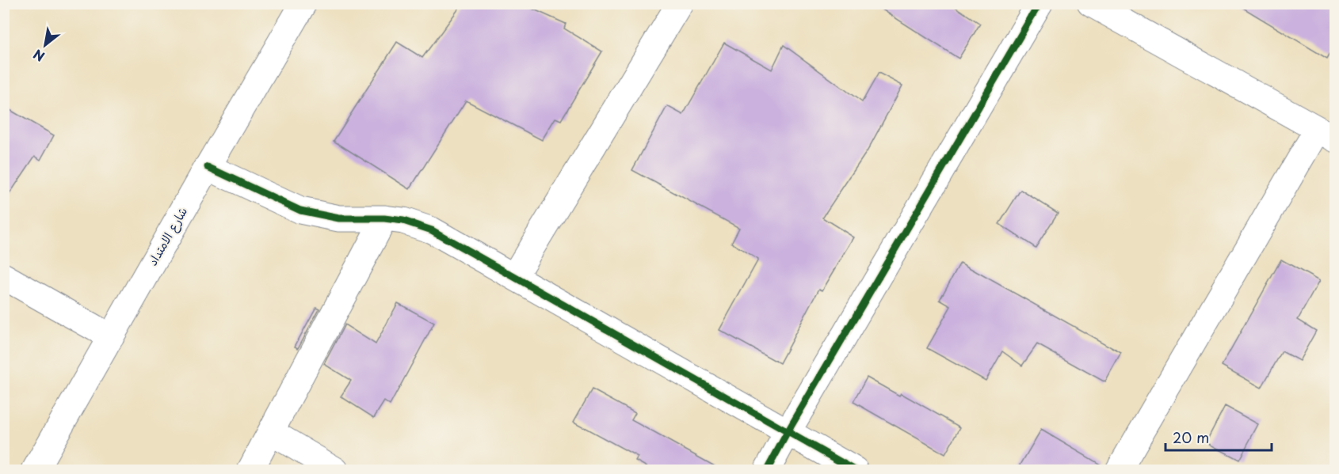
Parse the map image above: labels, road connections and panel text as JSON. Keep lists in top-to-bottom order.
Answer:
{
  "streets": {
    "street": ["شارع الامتداد"]
  },
  "scale_bar": "20 m",
  "north": "bottom left"
}
